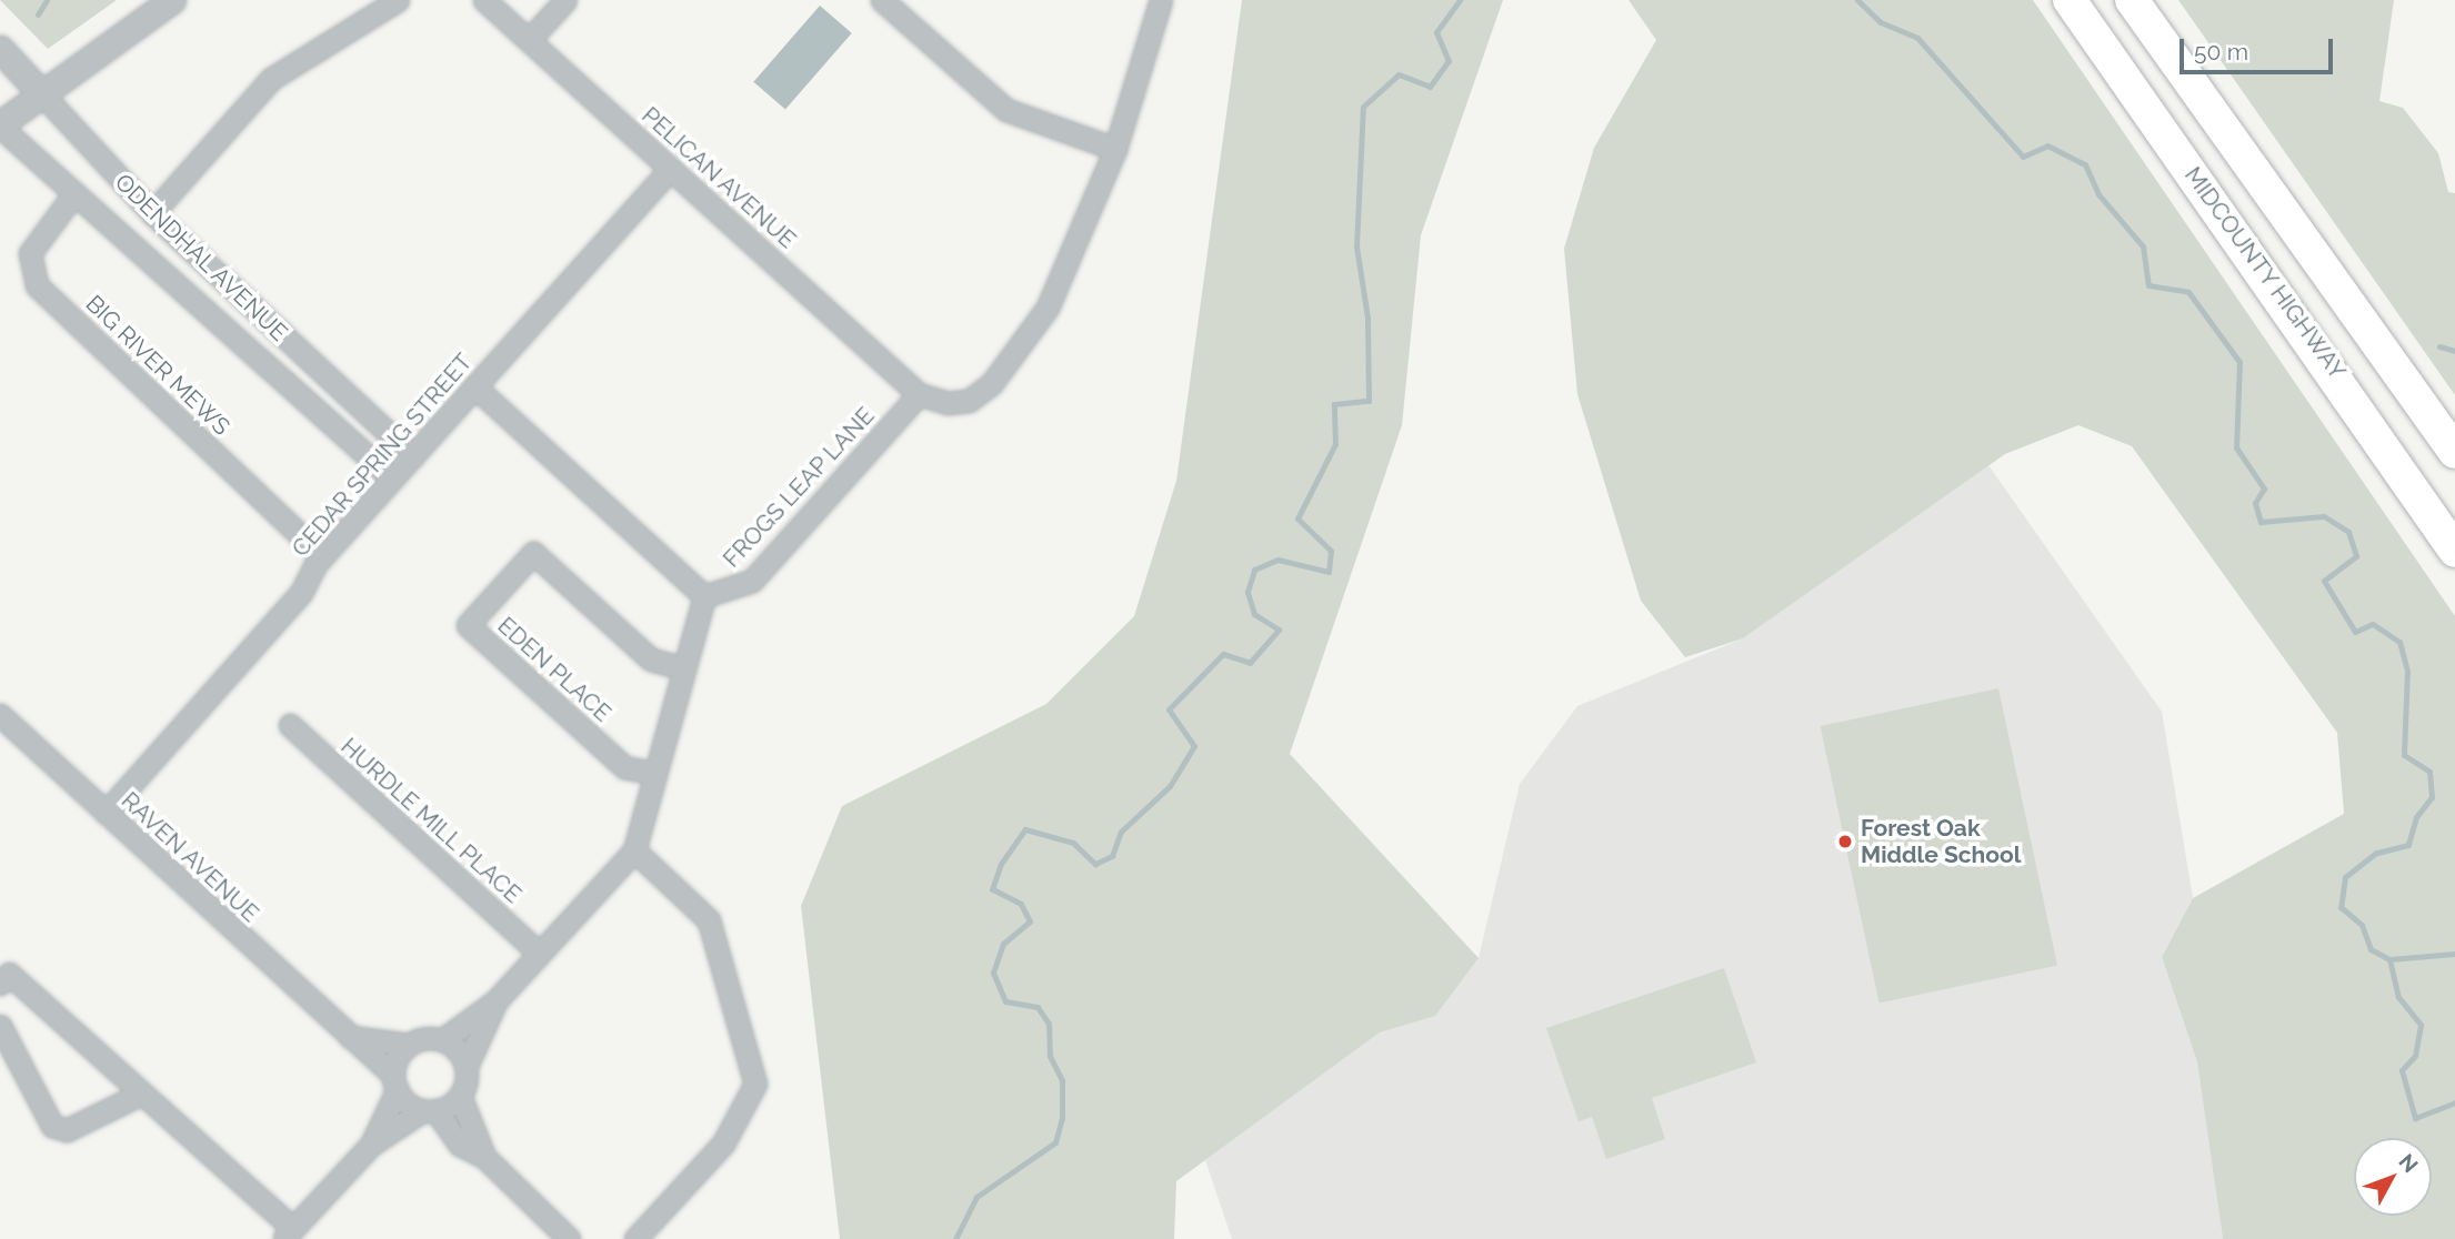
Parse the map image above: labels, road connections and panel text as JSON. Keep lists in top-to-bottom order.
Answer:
{
  "streets": {
    "main road": ["MIDCOUNTY HIGHWAY"],
    "street": [
      "PELICAN AVENUE",
      "ODENDHAL AVENUE",
      "BIG RIVER MEWS",
      "CEDAR SPRING STREET",
      "FROGS LEAP LANE",
      "EDEN PLACE",
      "HURDLE MILL PLACE",
      "RAVEN AVENUE"
    ]
  },
  "crossings": [
    ["PELICAN AVENUE", "CEDAR SPRING STREET"],
    ["PELICAN AVENUE", "FROGS LEAP LANE"],
    ["ODENDHAL AVENUE", "BIG RIVER MEWS"],
    ["ODENDHAL AVENUE", "CEDAR SPRING STREET"],
    ["BIG RIVER MEWS", "CEDAR SPRING STREET"],
    ["CEDAR SPRING STREET", "RAVEN AVENUE"]
  ],
  "places": ["Forest Oak Middle School"],
  "scale_bar": "50 m",
  "north": "top right"
}
